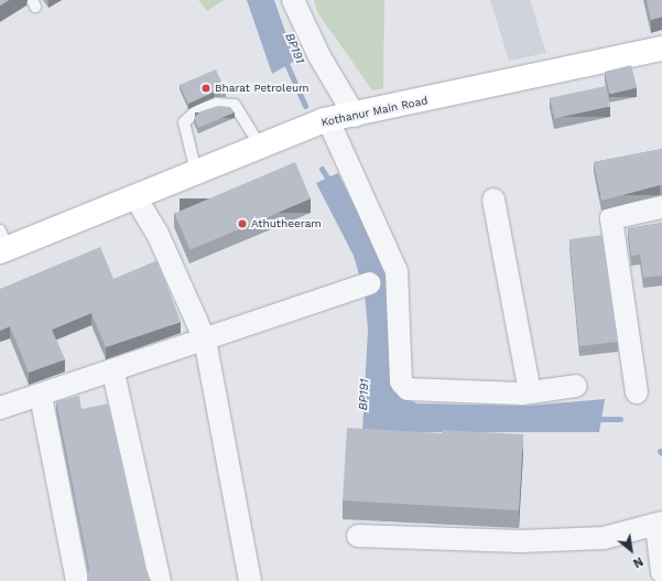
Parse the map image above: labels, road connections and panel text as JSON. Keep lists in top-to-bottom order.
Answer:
{
  "streets": {
    "main road": ["Kothanur Main Road"]
  },
  "water": ["BP191"],
  "places": ["Bharat Petroleum", "Athutheeram"],
  "north": "bottom right"
}
